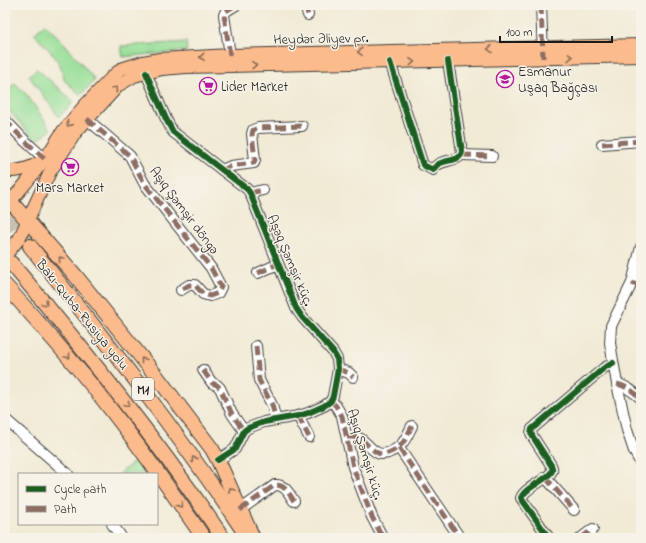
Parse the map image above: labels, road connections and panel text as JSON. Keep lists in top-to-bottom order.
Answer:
{
  "streets": {
    "highway": ["Bakı-Quba-Rusiya yolu", "M1"],
    "main road": ["Heydər Əliyev pr."],
    "street": ["Aşıq Şəmşir döngə", "Aşəq Şəmşir küç.", "Aşıq Şəmşir küç."]
  },
  "crossings": [
    ["Heydər Əliyev pr.", "Aşıq Şəmşir döngə"],
    ["Heydər Əliyev pr.", "Aşəq Şəmşir küç."],
    ["Heydər Əliyev pr.", "Bakı-Quba-Rusiya yolu"],
    ["Aşəq Şəmşir küç.", "Aşıq Şəmşir küç."]
  ],
  "places": {
    "school or university": ["Esmanur Uşaq Bağçası"],
    "supermarket": ["Lider Market", "Mars Market"]
  },
  "legend": ["Cycle path", "Path"],
  "scale_bar": "100 m"
}
